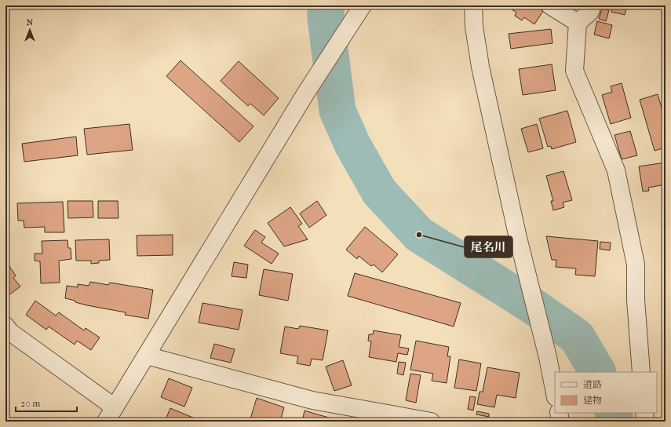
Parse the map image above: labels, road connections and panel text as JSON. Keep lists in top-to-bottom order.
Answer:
{
  "places": ["尾名川"],
  "legend": ["道路", "建物"],
  "scale_bar": "20 m",
  "north": "top"
}
